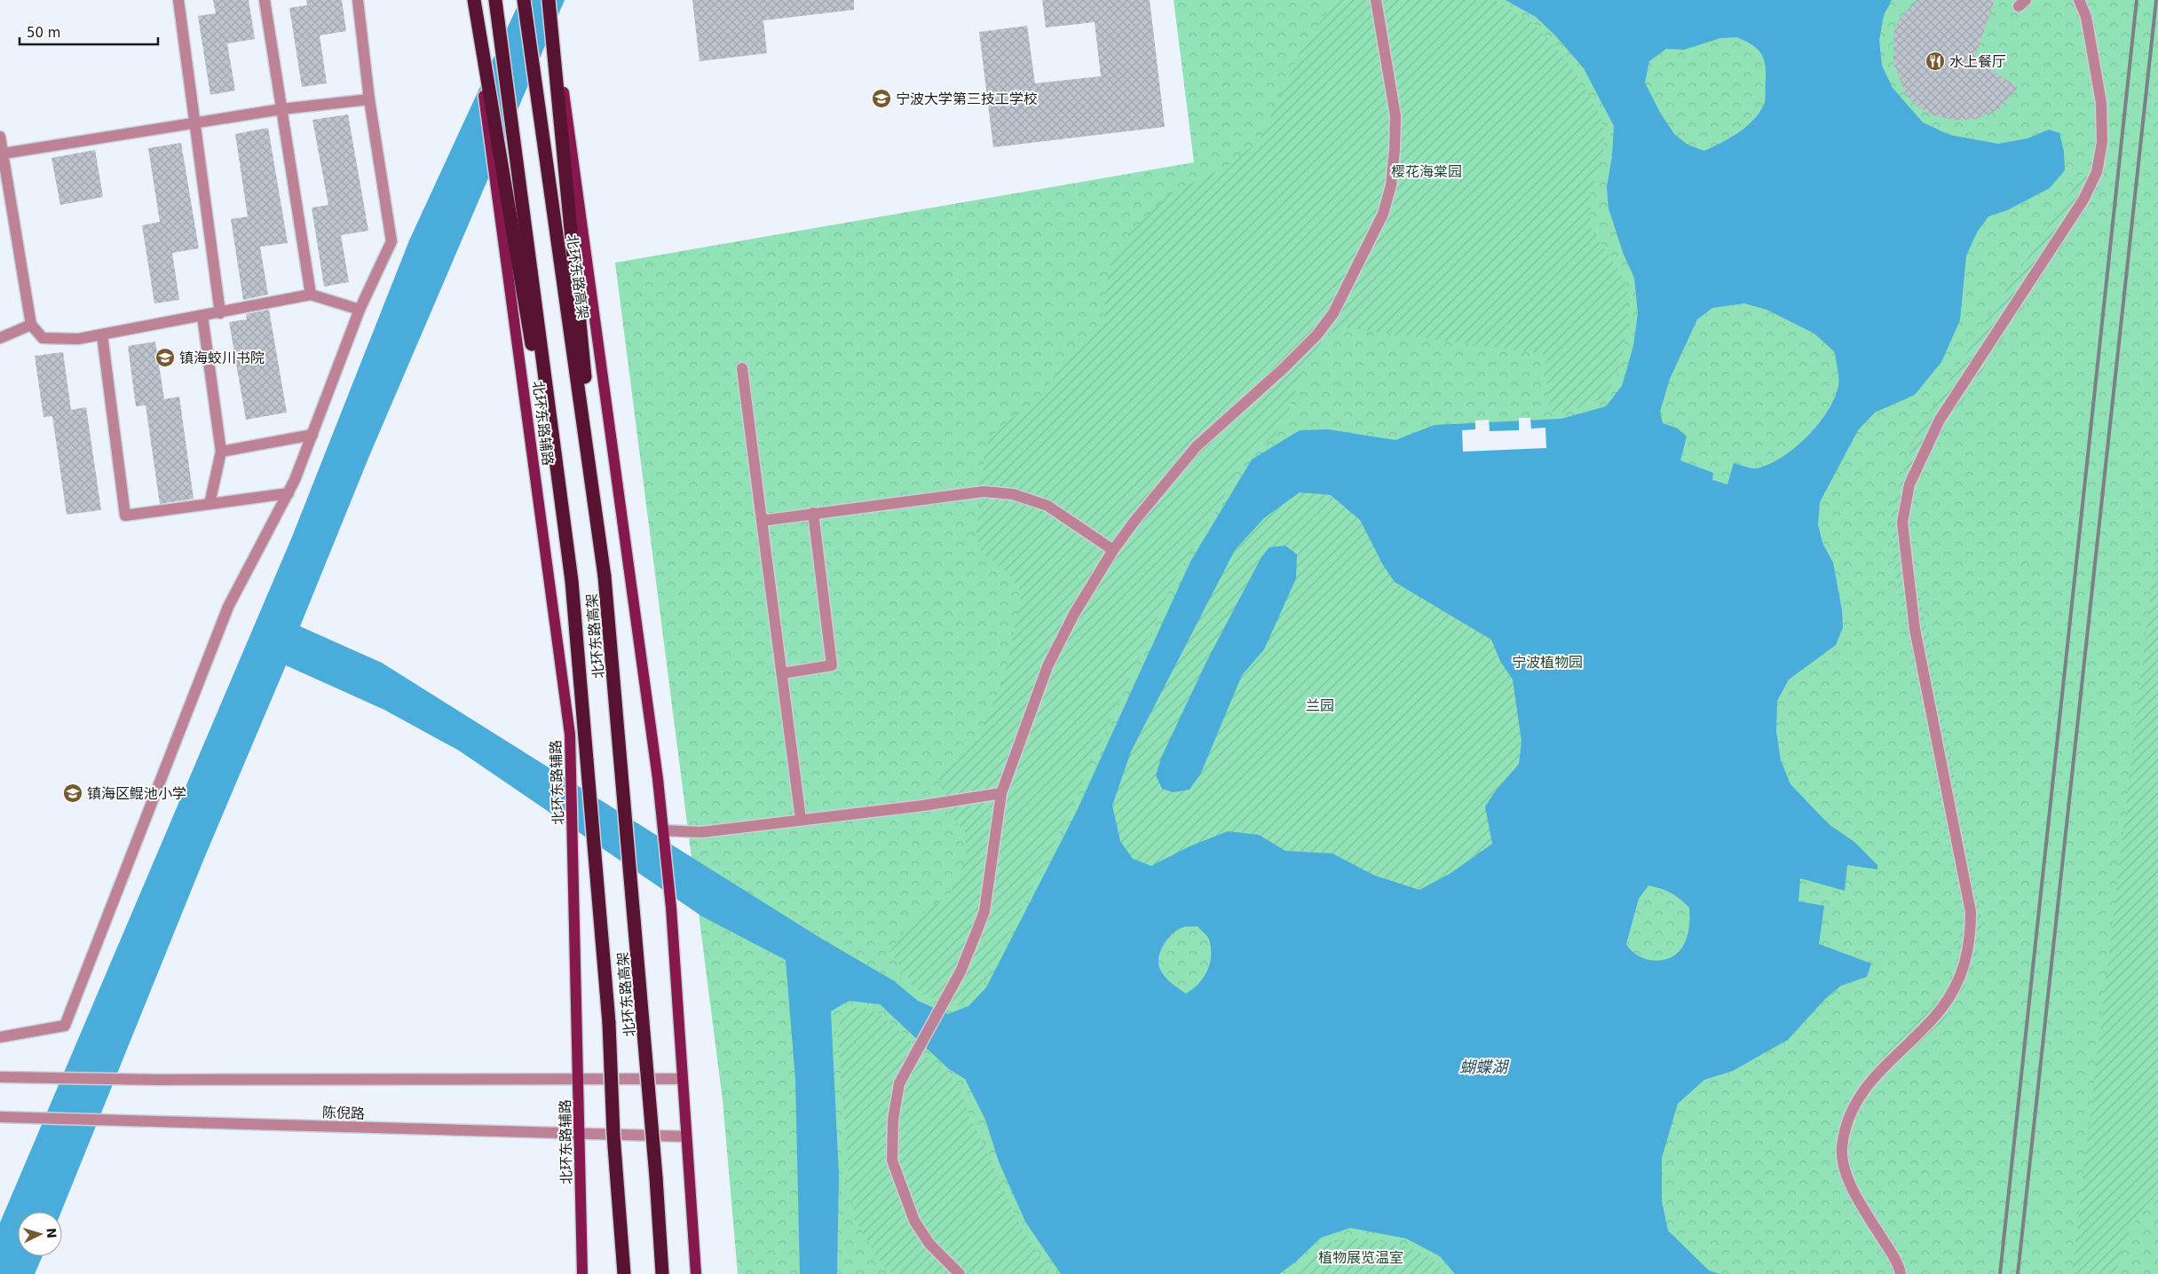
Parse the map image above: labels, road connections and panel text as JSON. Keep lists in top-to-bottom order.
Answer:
{
  "streets": {
    "highway": ["北环东路高架"],
    "main road": ["北环东路辅路"],
    "street": ["陈倪路"]
  },
  "crossings": [
    ["北环东路辅路", "陈倪路"]
  ],
  "water": ["蝴蝶湖"],
  "parks": [
    "樱花海棠园",
    "宁波植物园",
    "兰园",
    "植物展览温室"
  ],
  "places": {
    "restaurant": ["水上餐厅"],
    "school or university": ["宁波大学第三技工学校", "镇海蛟川书院", "镇海区鲲池小学"]
  },
  "scale_bar": "50 m",
  "north": "right"
}
